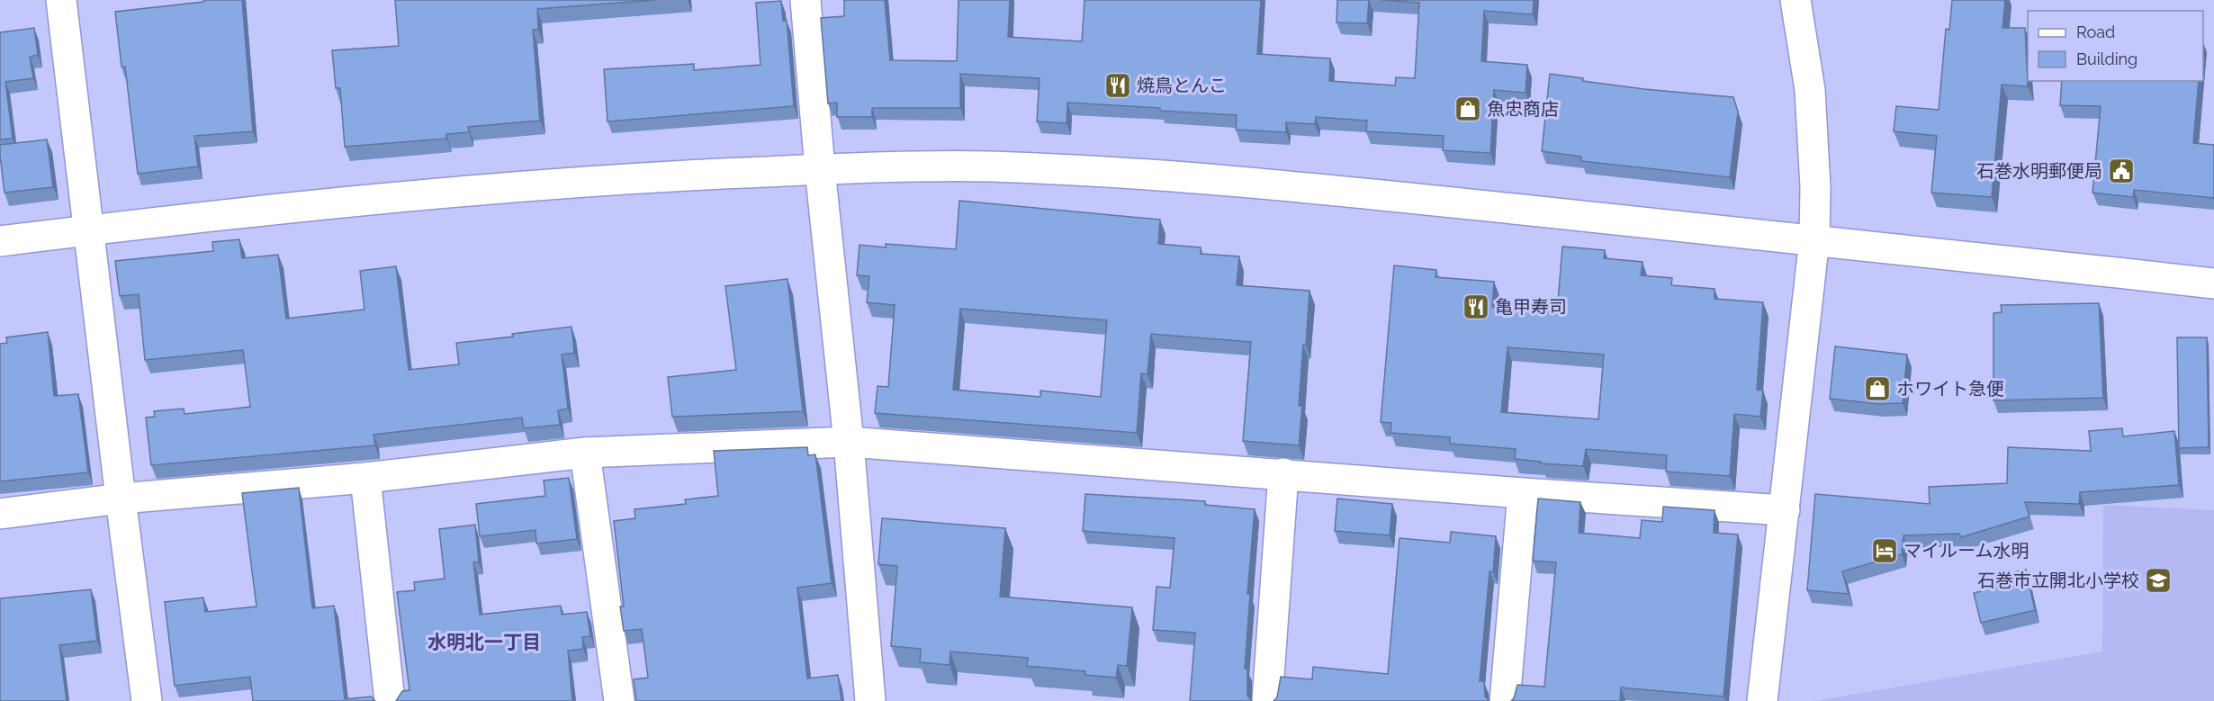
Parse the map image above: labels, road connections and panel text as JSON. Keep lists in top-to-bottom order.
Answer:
{
  "districts": ["水明北一丁目"],
  "places": {
    "restaurant": ["焼鳥とんこ", "亀甲寿司"],
    "shop": ["魚忠商店", "ホワイト急便"],
    "public building": ["石巻水明郵便局"],
    "hotel": ["マイルーム水明"],
    "school or university": ["石巻市立開北小学校"]
  },
  "legend": ["Road", "Building"]
}
